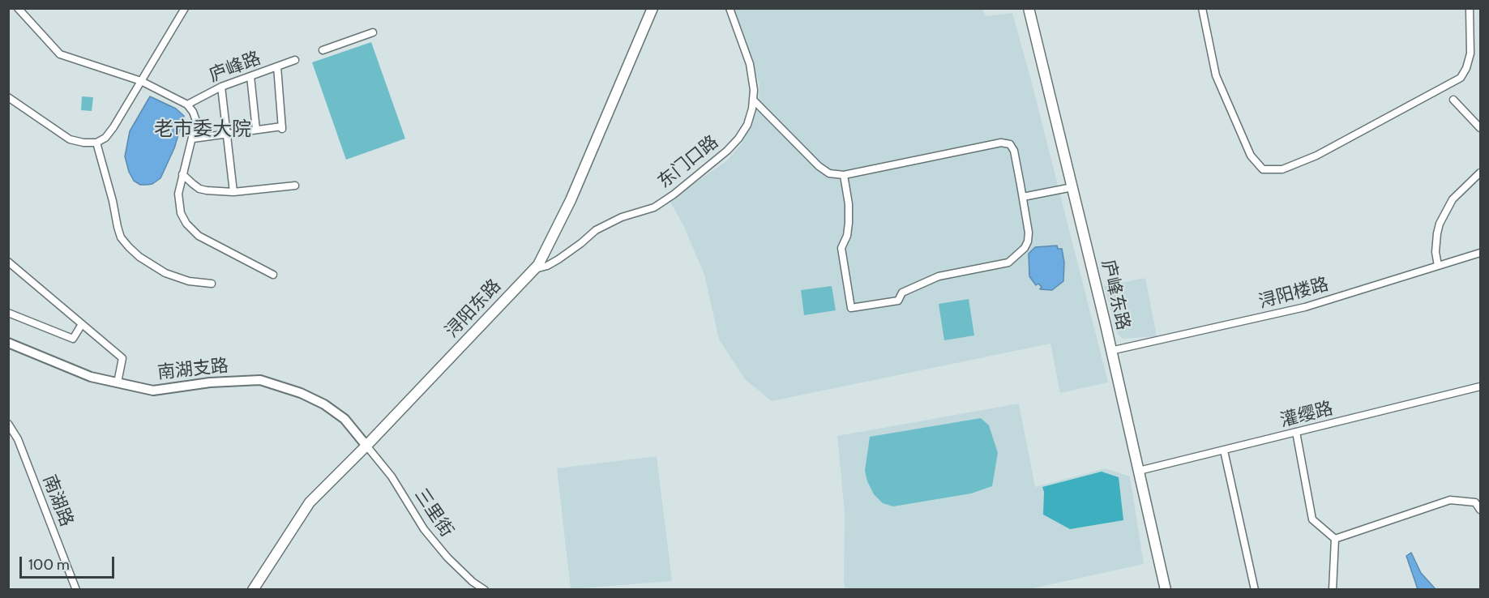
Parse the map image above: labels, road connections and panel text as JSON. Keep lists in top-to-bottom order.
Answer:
{
  "streets": {
    "main road": ["庐峰东路", "浔阳东路"],
    "street": [
      "庐峰路",
      "东门口路",
      "浔阳楼路",
      "南湖支路",
      "灌缨路",
      "南湖路",
      "三里街"
    ]
  },
  "crossings": [
    ["东门口路", "浔阳东路"],
    ["浔阳楼路", "庐峰东路"],
    ["庐峰东路", "灌缨路"],
    ["浔阳东路", "南湖支路"],
    ["浔阳东路", "三里街"],
    ["南湖支路", "三里街"]
  ],
  "districts": ["老市委大院"],
  "scale_bar": "100 m"
}
